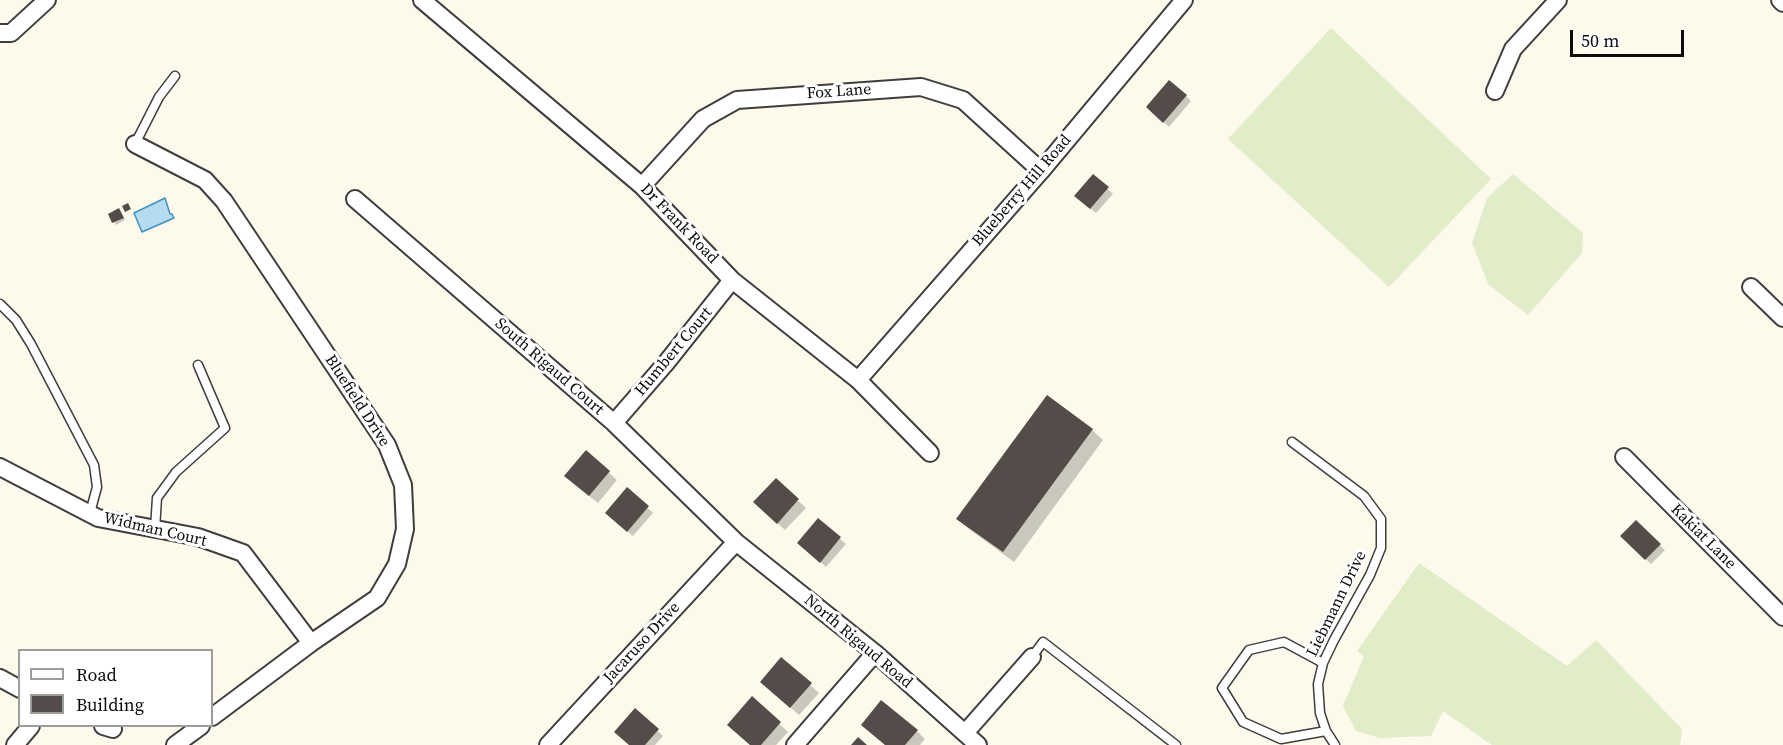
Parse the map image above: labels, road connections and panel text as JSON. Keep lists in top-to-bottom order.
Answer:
{
  "streets": {
    "street": [
      "Fox Lane",
      "Blueberry Hill Road",
      "Dr Frank Road",
      "Humbert Court",
      "South Rigaud Court",
      "Bluefield Drive",
      "Widman Court",
      "Kakiat Lane",
      "North Rigaud Road",
      "Jacaruso Drive"
    ],
    "lane": ["Liebmann Drive"]
  },
  "crossings": [
    ["Fox Lane", "Blueberry Hill Road"],
    ["Fox Lane", "Dr Frank Road"],
    ["Blueberry Hill Road", "Dr Frank Road"],
    ["Dr Frank Road", "Humbert Court"],
    ["Humbert Court", "South Rigaud Court"],
    ["South Rigaud Court", "North Rigaud Road"],
    ["South Rigaud Court", "Jacaruso Drive"],
    ["Bluefield Drive", "Widman Court"],
    ["North Rigaud Road", "Jacaruso Drive"]
  ],
  "legend": ["Road", "Building"],
  "scale_bar": "50 m"
}
